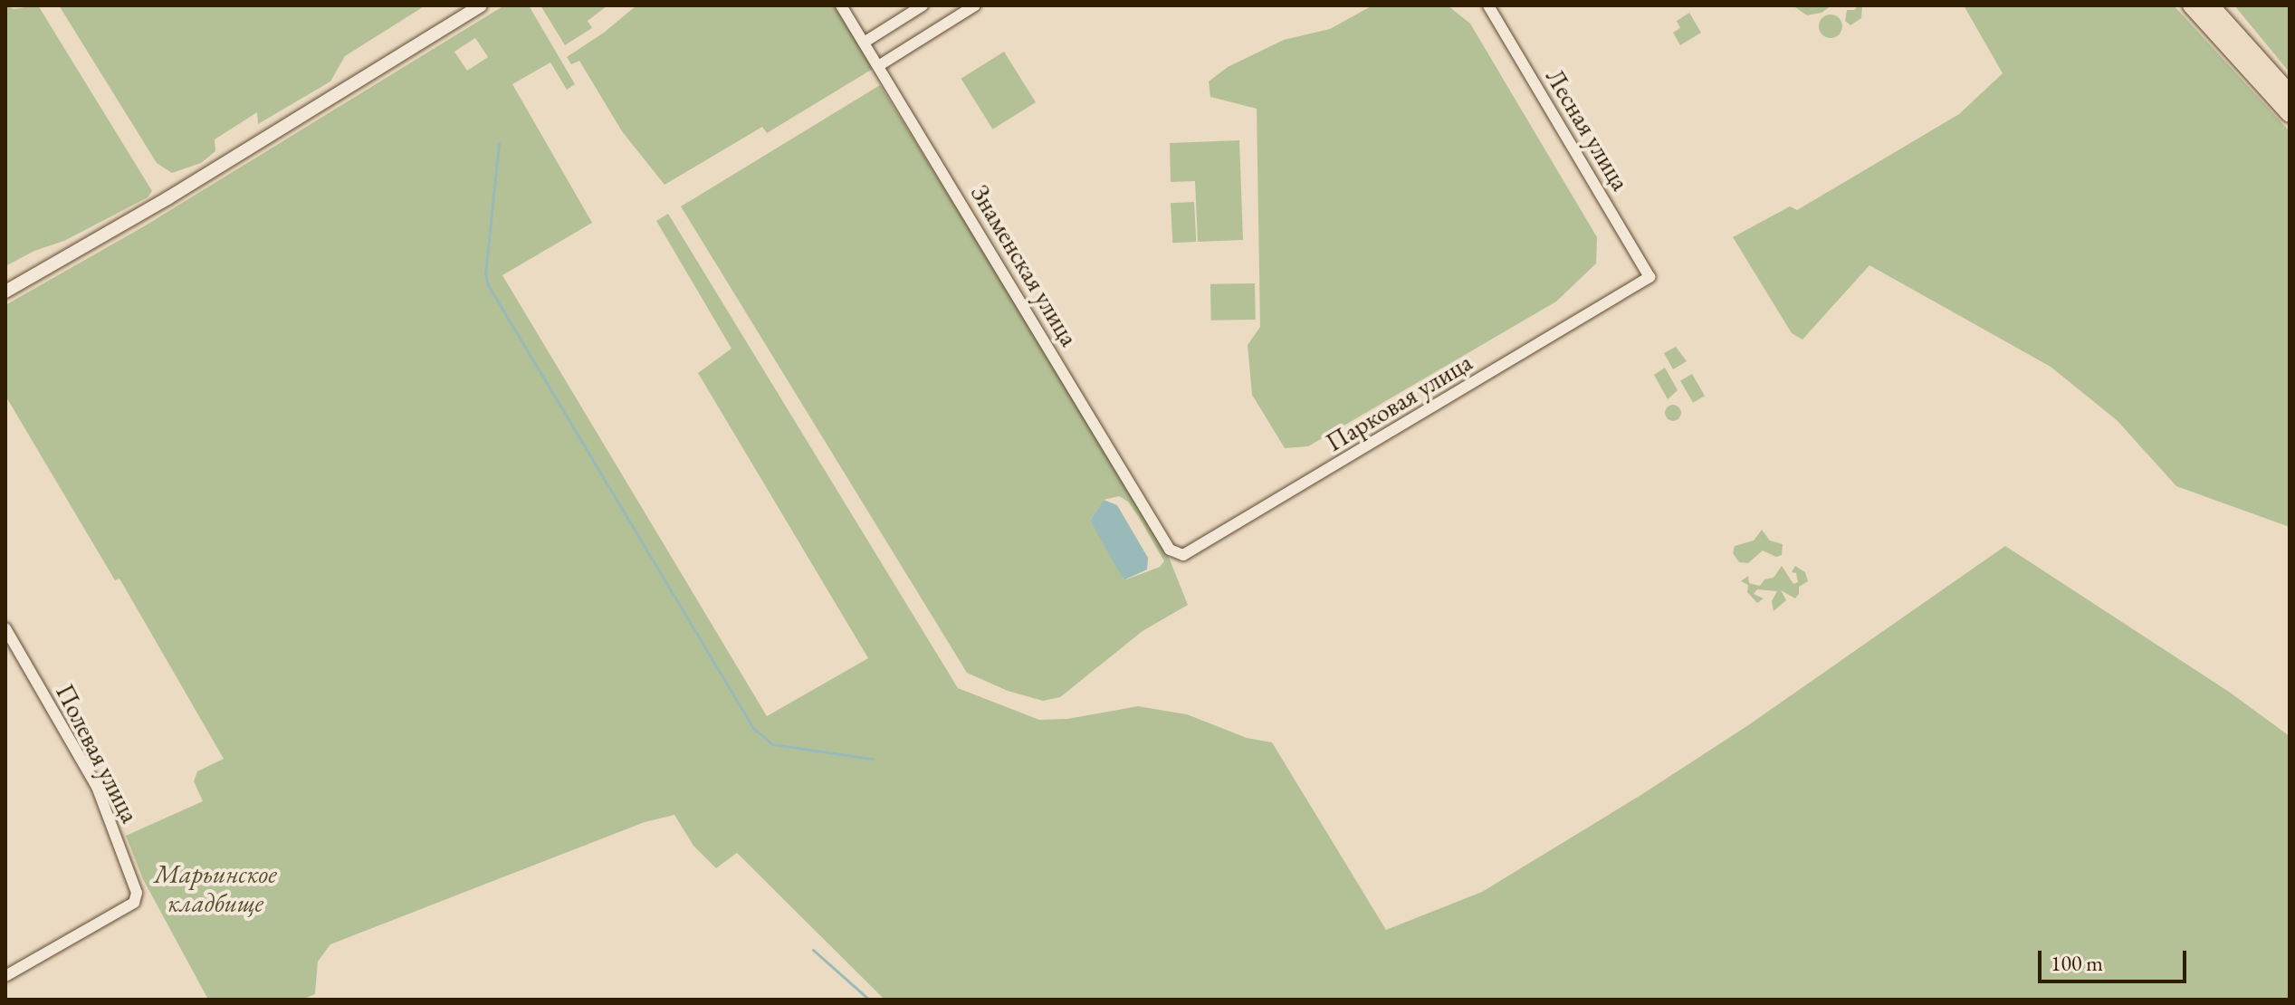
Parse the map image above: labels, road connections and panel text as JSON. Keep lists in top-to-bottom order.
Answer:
{
  "streets": {
    "street": [
      "Лесная улица",
      "Знаменская улица",
      "Парковая улица",
      "Полевая улица"
    ]
  },
  "crossings": [
    ["Лесная улица", "Парковая улица"],
    ["Знаменская улица", "Парковая улица"]
  ],
  "parks": ["Марьинское кладбище"],
  "scale_bar": "100 m"
}
